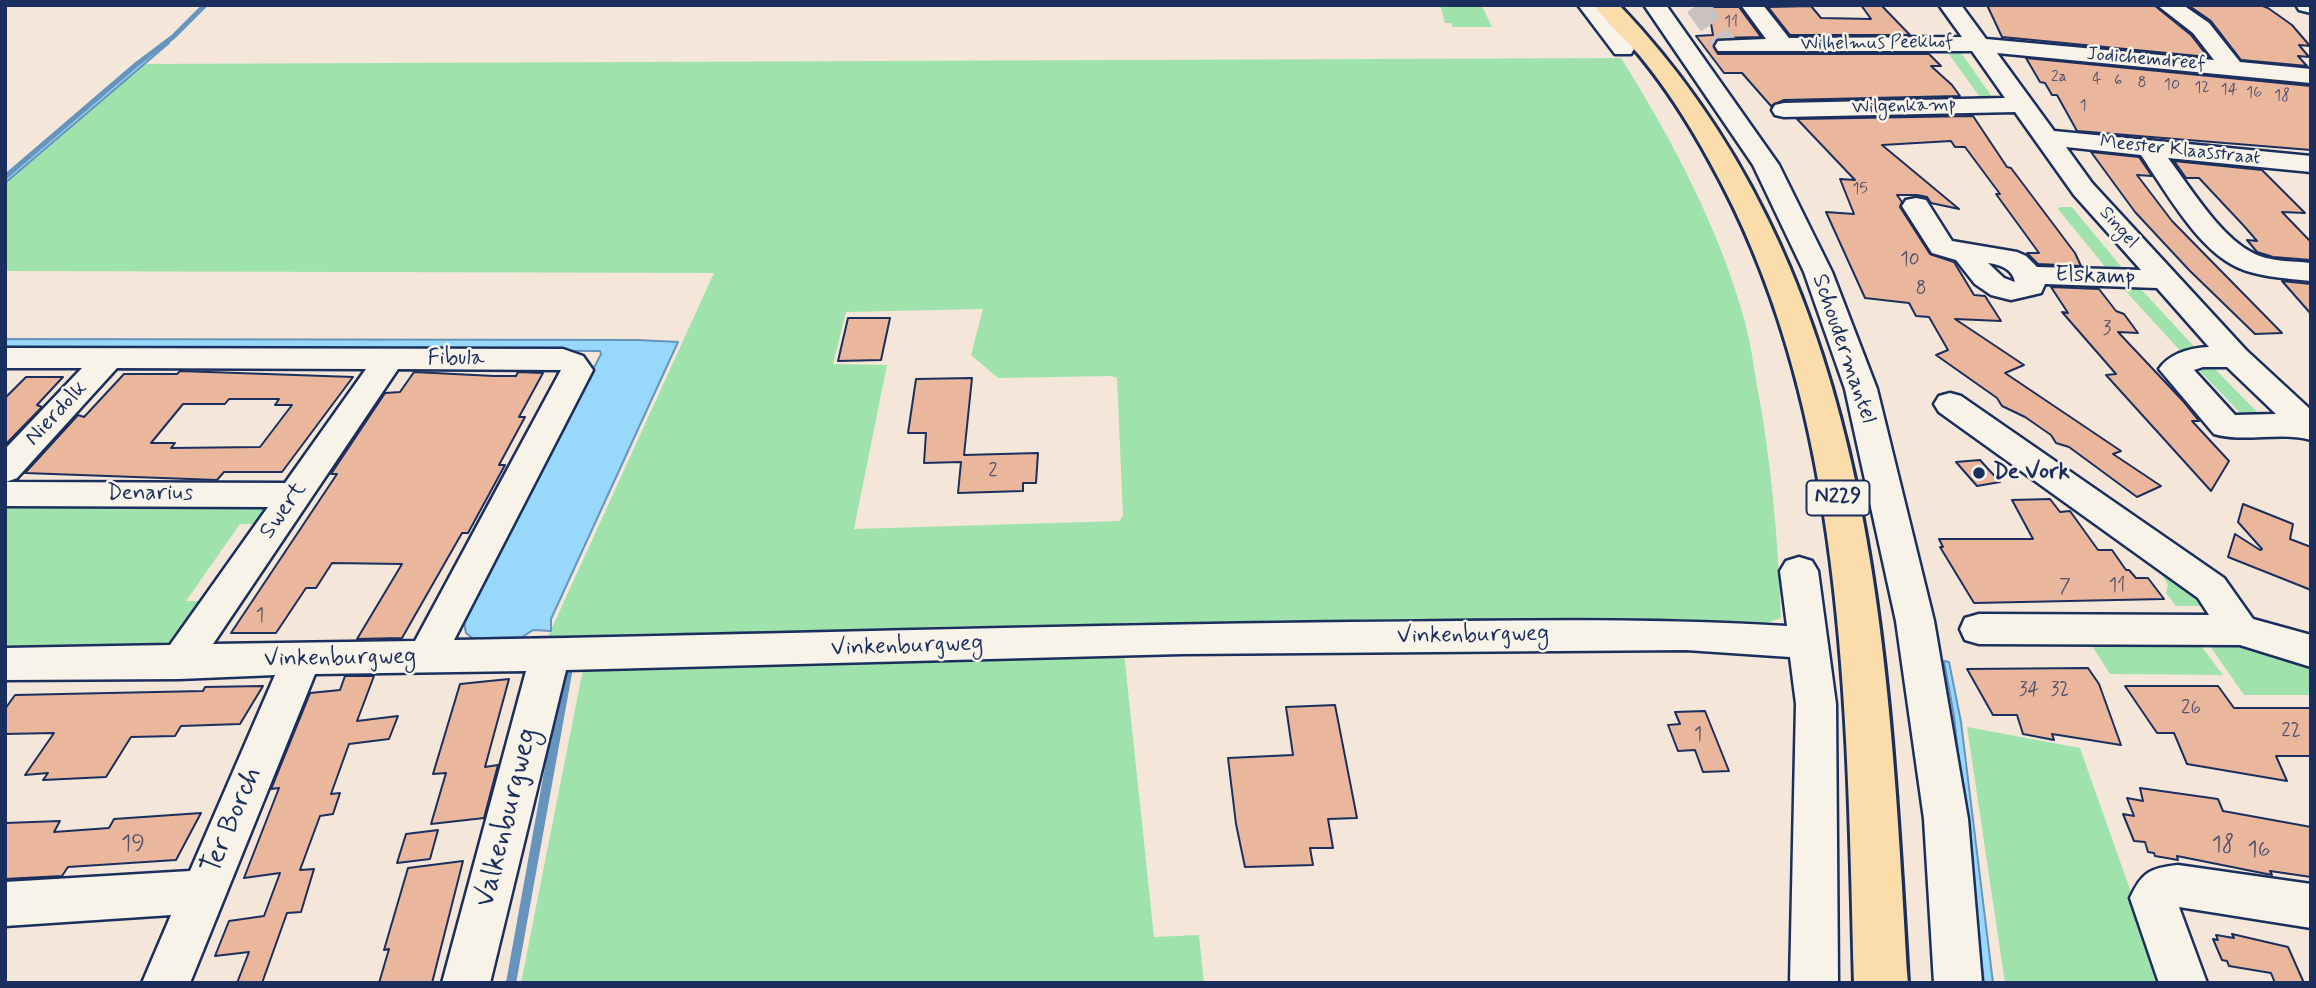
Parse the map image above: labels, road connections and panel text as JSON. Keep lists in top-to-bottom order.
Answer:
{
  "streets": {
    "main road": ["Schoudermantel", "N229"],
    "street": [
      "Wilhelmus Peekhof",
      "Jodichemdreef",
      "Wilgenkamp",
      "Meester Klaasstraat",
      "Singel",
      "Elskamp",
      "Fibula",
      "Nierdolk",
      "Denarius",
      "Swert",
      "Vinkenburgweg",
      "Valkenburgweg",
      "Ter Borch"
    ]
  },
  "crossings": [
    ["Wilhelmus Peekhof", "Jodichemdreef"],
    ["Wilhelmus Peekhof", "Singel"],
    ["Jodichemdreef", "Singel"],
    ["Wilgenkamp", "Singel"],
    ["Meester Klaasstraat", "Singel"],
    ["Singel", "Elskamp"],
    ["Fibula", "Nierdolk"],
    ["Fibula", "Swert"],
    ["Fibula", "Vinkenburgweg"],
    ["Denarius", "Swert"],
    ["Swert", "Vinkenburgweg"],
    ["Vinkenburgweg", "Valkenburgweg"],
    ["Vinkenburgweg", "Ter Borch"]
  ],
  "places": ["De Vork"],
  "house_numbers": [
    "11",
    "2a",
    "4",
    "6",
    "8",
    "10",
    "12",
    "14",
    "16",
    "18",
    "1",
    "15",
    "10",
    "8",
    "3",
    "2",
    "11",
    "7",
    "1",
    "34",
    "32",
    "26",
    "22",
    "1",
    "19",
    "18",
    "16"
  ]
}
